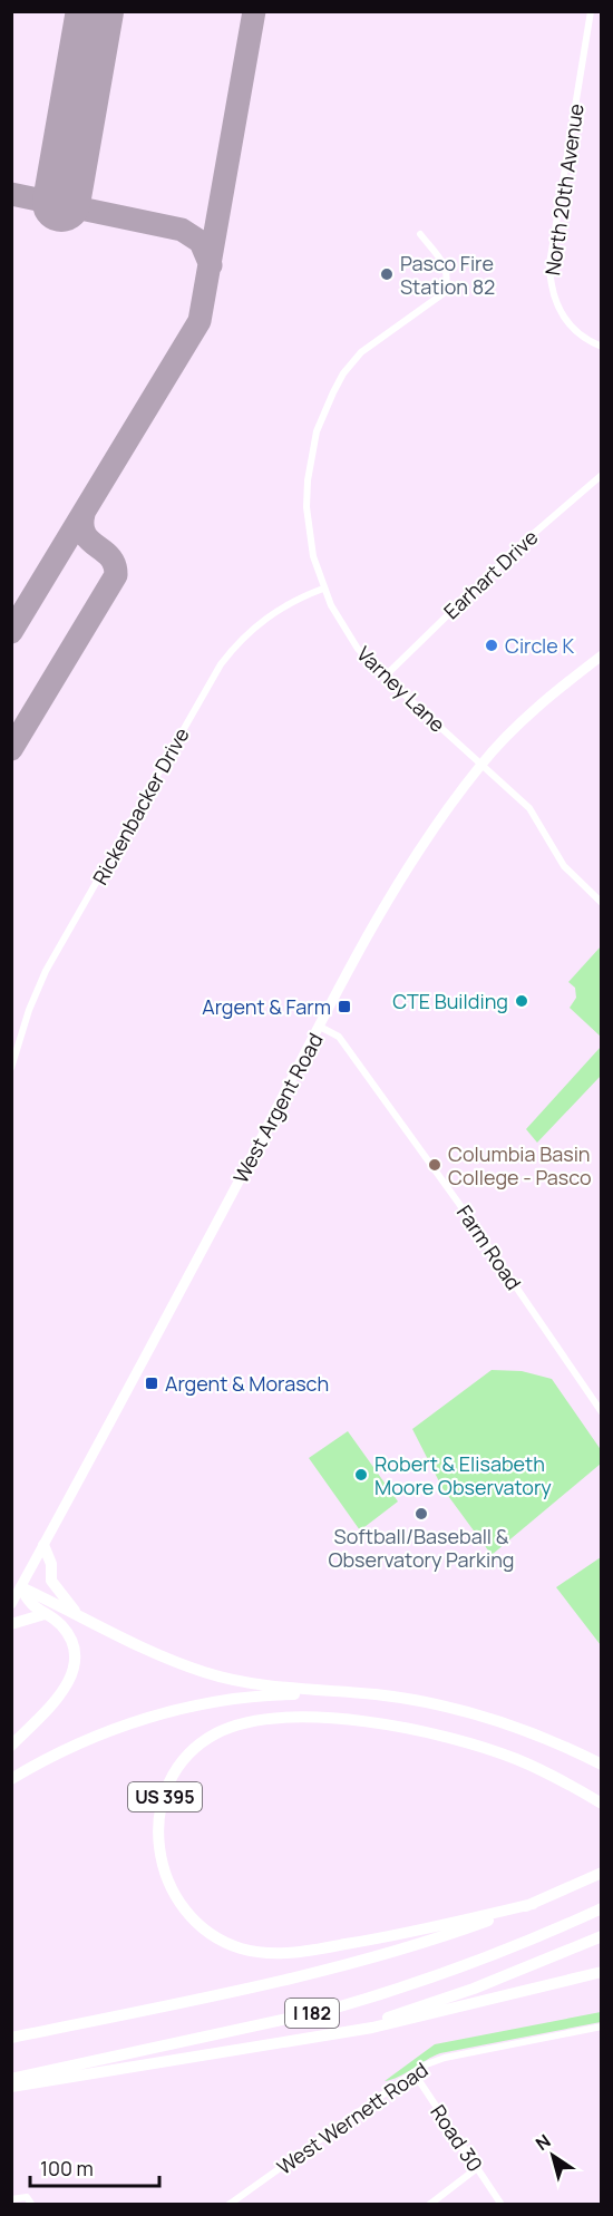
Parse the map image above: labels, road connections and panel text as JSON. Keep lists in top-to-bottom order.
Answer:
{
  "streets": {
    "highway": ["US 395", "I 182"],
    "main road": ["West Argent Road"],
    "street": [
      "North 20th Avenue",
      "Earhart Drive",
      "Varney Lane",
      "Rickenbacker Drive",
      "Farm Road",
      "West Wernett Road",
      "Road 30"
    ]
  },
  "crossings": [
    ["Earhart Drive", "Varney Lane"],
    ["Varney Lane", "Rickenbacker Drive"],
    ["Varney Lane", "West Argent Road"],
    ["West Argent Road", "Farm Road"],
    ["US 395", "I 182"],
    ["West Wernett Road", "Road 30"]
  ],
  "places": {
    "other": [
      "Pasco Fire Station 82",
      "Circle K",
      "CTE Building",
      "Columbia Basin College - Pasco",
      "Robert & Elisabeth Moore Observatory",
      "Softball/Baseball & Observatory Parking"
    ],
    "transit": ["Argent & Farm", "Argent & Morasch"]
  },
  "scale_bar": "100 m",
  "north": "top left"
}
